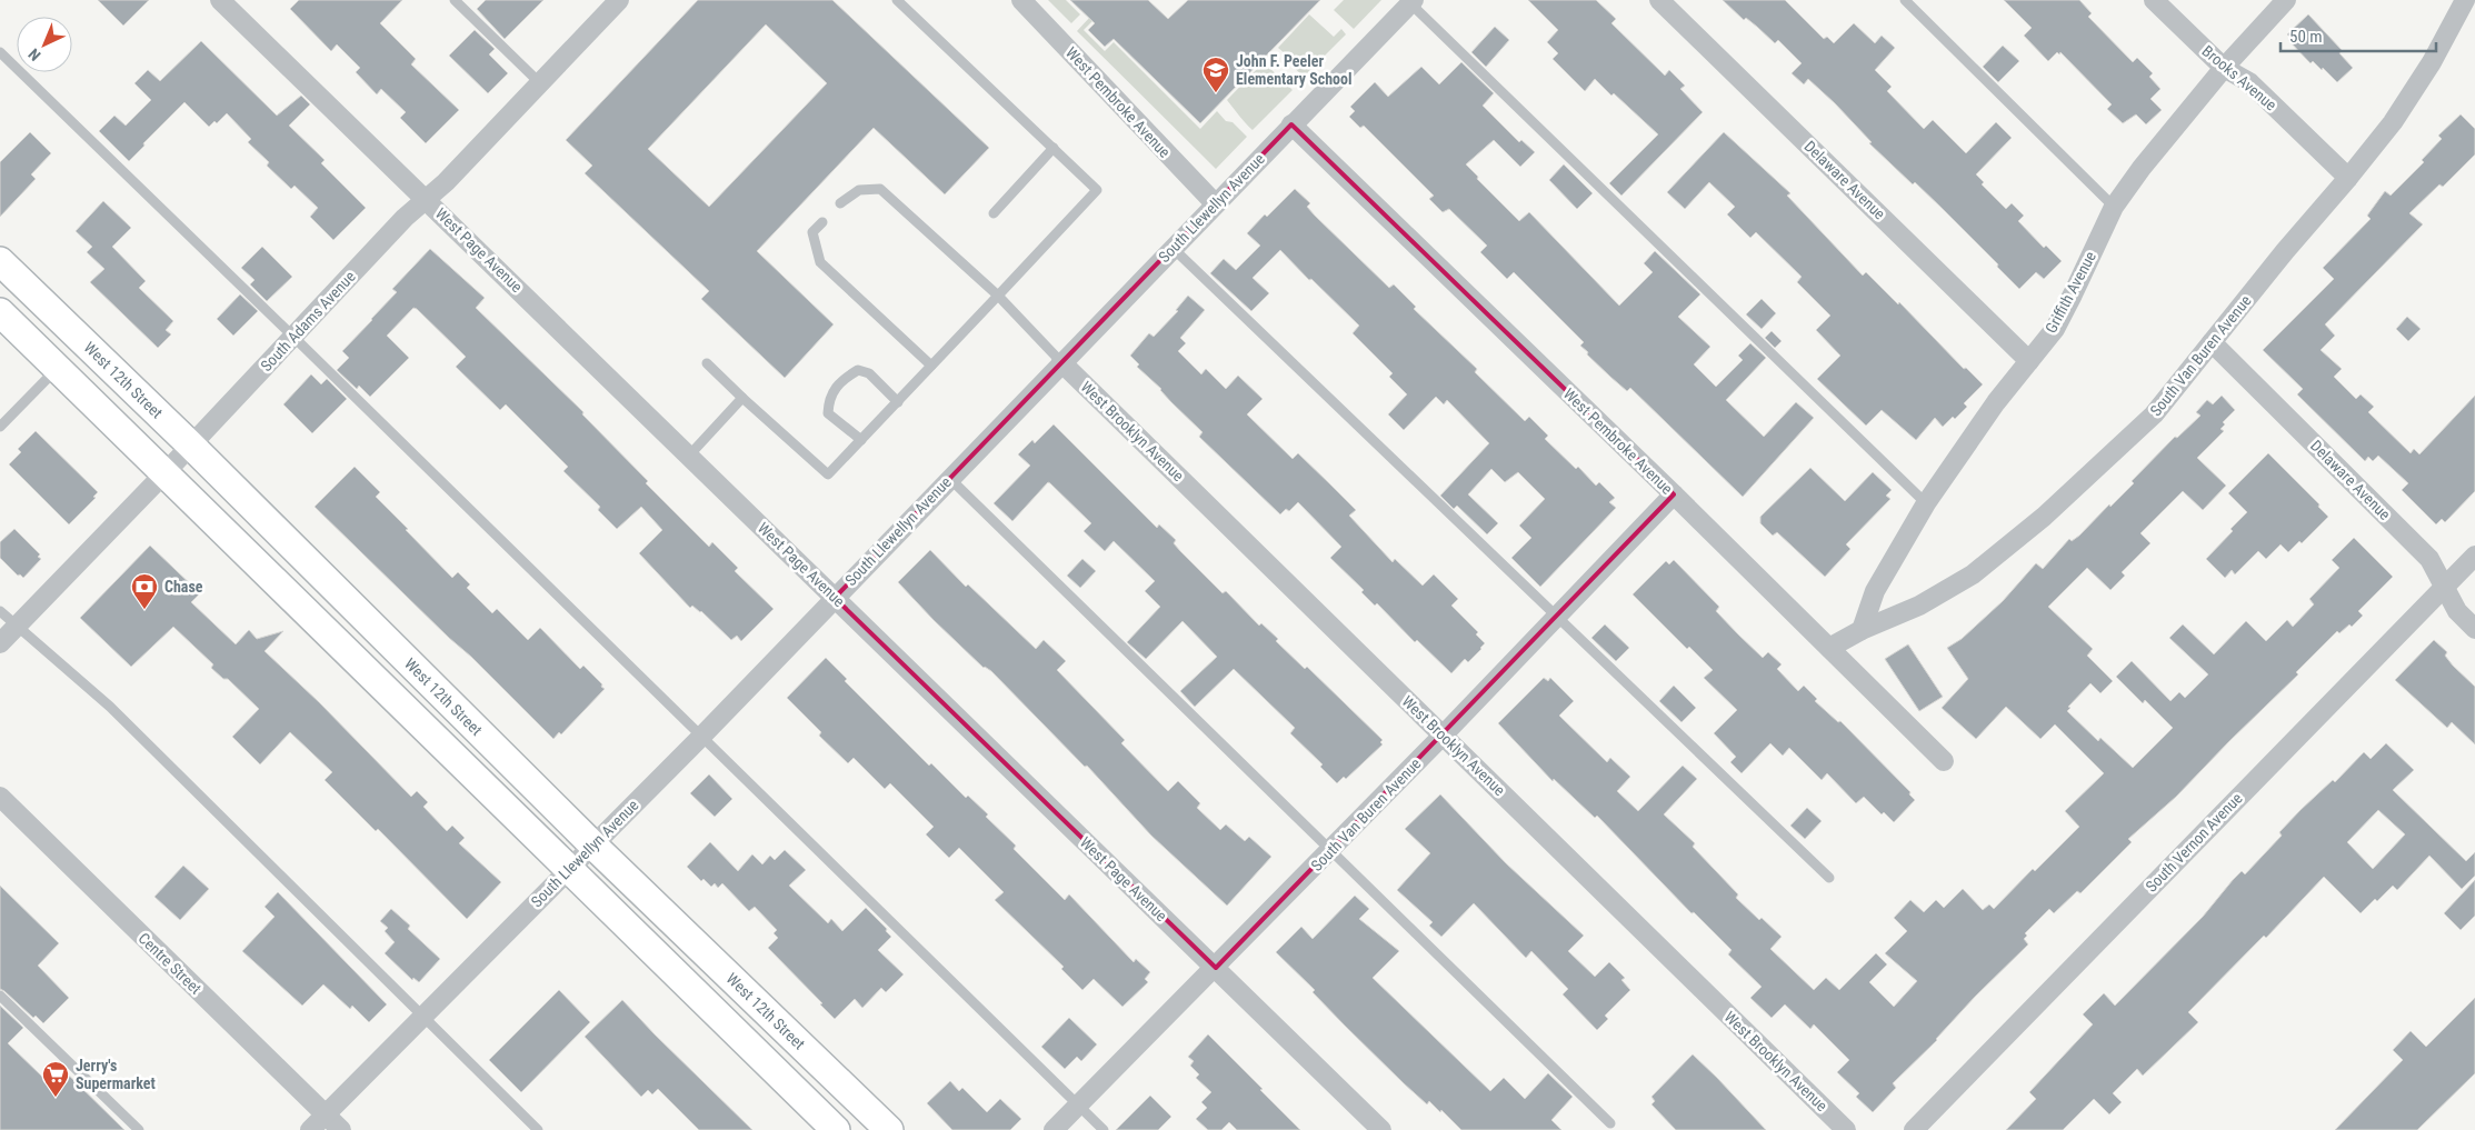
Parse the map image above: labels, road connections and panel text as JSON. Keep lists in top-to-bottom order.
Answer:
{
  "streets": {
    "main road": ["West 12th Street"],
    "street": [
      "Brooks Avenue",
      "West Pembroke Avenue",
      "Delaware Avenue",
      "South Llewellyn Avenue",
      "West Page Avenue",
      "Griffith Avenue",
      "South Adams Avenue",
      "South Van Buren Avenue",
      "West Brooklyn Avenue",
      "South Vernon Avenue",
      "Centre Street"
    ]
  },
  "crossings": [
    ["Brooks Avenue", "Griffith Avenue"],
    ["Brooks Avenue", "South Van Buren Avenue"],
    ["West Pembroke Avenue", "South Llewellyn Avenue"],
    ["West Pembroke Avenue", "South Van Buren Avenue"],
    ["Delaware Avenue", "Griffith Avenue"],
    ["Delaware Avenue", "South Van Buren Avenue"],
    ["Delaware Avenue", "South Vernon Avenue"],
    ["South Llewellyn Avenue", "West Page Avenue"],
    ["South Llewellyn Avenue", "West 12th Street"],
    ["South Llewellyn Avenue", "West Brooklyn Avenue"],
    ["South Llewellyn Avenue", "Centre Street"],
    ["West Page Avenue", "South Adams Avenue"],
    ["West Page Avenue", "South Van Buren Avenue"],
    ["Griffith Avenue", "South Van Buren Avenue"],
    ["South Adams Avenue", "West 12th Street"],
    ["South Van Buren Avenue", "West Brooklyn Avenue"]
  ],
  "places": {
    "school or university": ["John F. Peeler Elementary School"],
    "bank": ["Chase"],
    "supermarket": ["Jerry's Supermarket"]
  },
  "scale_bar": "50 m",
  "north": "bottom left"
}
